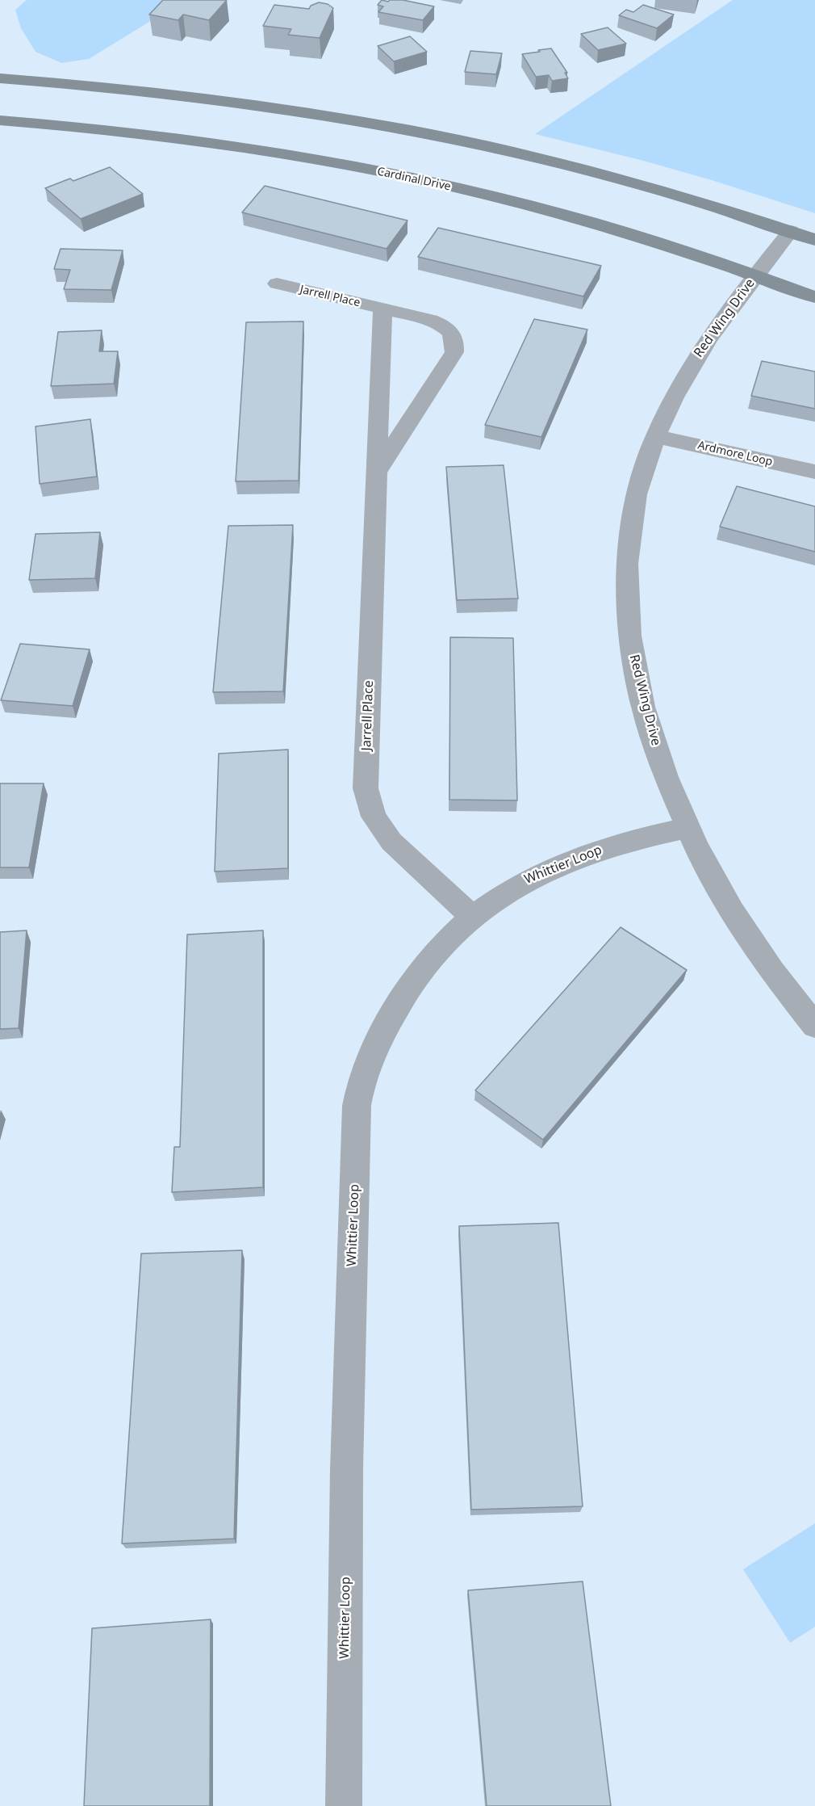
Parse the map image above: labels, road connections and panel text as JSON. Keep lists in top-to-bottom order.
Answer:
{
  "streets": {
    "main road": ["Cardinal Drive"],
    "street": [
      "Jarrell Place",
      "Red Wing Drive",
      "Ardmore Loop",
      "Whittier Loop"
    ]
  },
  "crossings": [
    ["Cardinal Drive", "Red Wing Drive"],
    ["Jarrell Place", "Whittier Loop"],
    ["Red Wing Drive", "Ardmore Loop"],
    ["Red Wing Drive", "Whittier Loop"]
  ]
}
